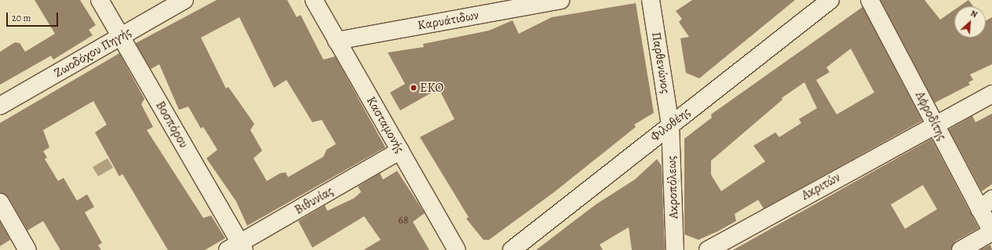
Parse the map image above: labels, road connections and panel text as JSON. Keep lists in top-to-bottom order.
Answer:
{
  "streets": {
    "street": [
      "Καρυάτιδων",
      "Ζωοδόχου Πηγής",
      "Παρθενώνος",
      "Αφροδίτης",
      "Βοσπόρου",
      "Κασταμονής",
      "Φιλοθέης",
      "Ακριτών",
      "Ακροπόλεως",
      "Βιθυνίας"
    ]
  },
  "crossings": [
    ["Καρυάτιδων", "Κασταμονής"],
    ["Ζωοδόχου Πηγής", "Βοσπόρου"],
    ["Παρθενώνος", "Φιλοθέης"],
    ["Παρθενώνος", "Ακροπόλεως"],
    ["Αφροδίτης", "Ακριτών"],
    ["Βοσπόρου", "Βιθυνίας"],
    ["Κασταμονής", "Βιθυνίας"],
    ["Φιλοθέης", "Ακροπόλεως"]
  ],
  "places": ["EKO"],
  "house_numbers": ["68"],
  "scale_bar": "20 m",
  "north": "top right"
}
